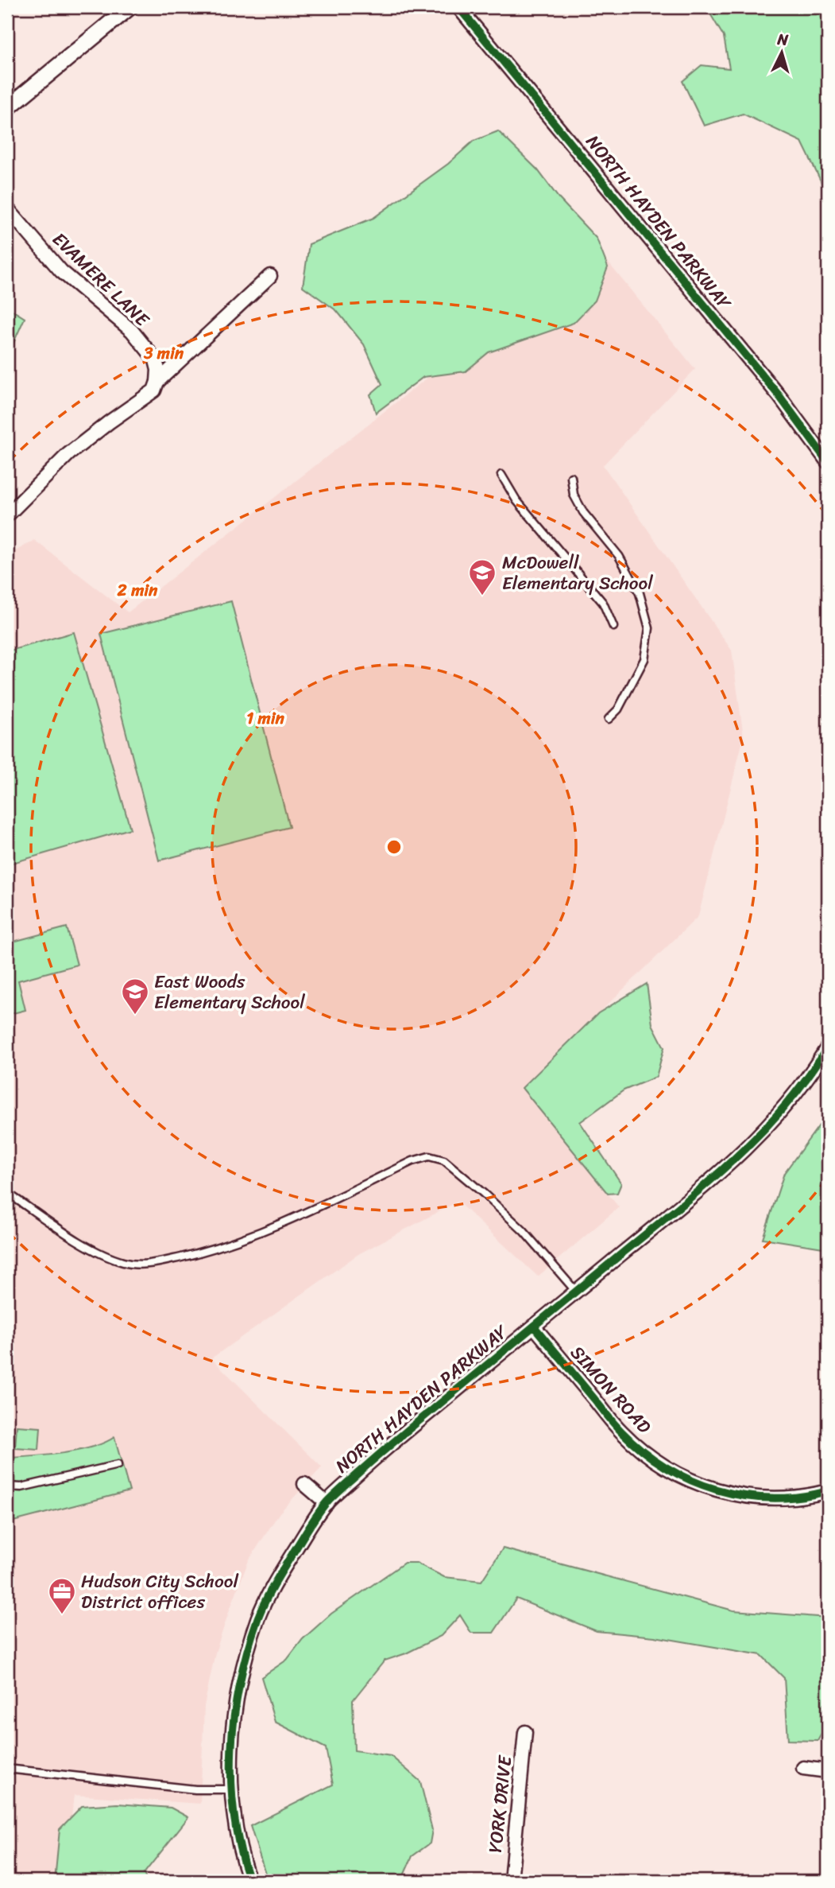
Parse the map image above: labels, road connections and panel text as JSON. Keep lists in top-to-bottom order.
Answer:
{
  "streets": {
    "street": [
      "NORTH HAYDEN PARKWAY",
      "EVAMERE LANE",
      "SIMON ROAD",
      "YORK DRIVE"
    ]
  },
  "crossings": [
    ["NORTH HAYDEN PARKWAY", "SIMON ROAD"]
  ],
  "places": {
    "school or university": ["McDowell Elementary School", "East Woods Elementary School"],
    "office": ["Hudson City School District offices"]
  },
  "north": "top",
  "rings": ["3 min", "2 min", "1 min"]
}
